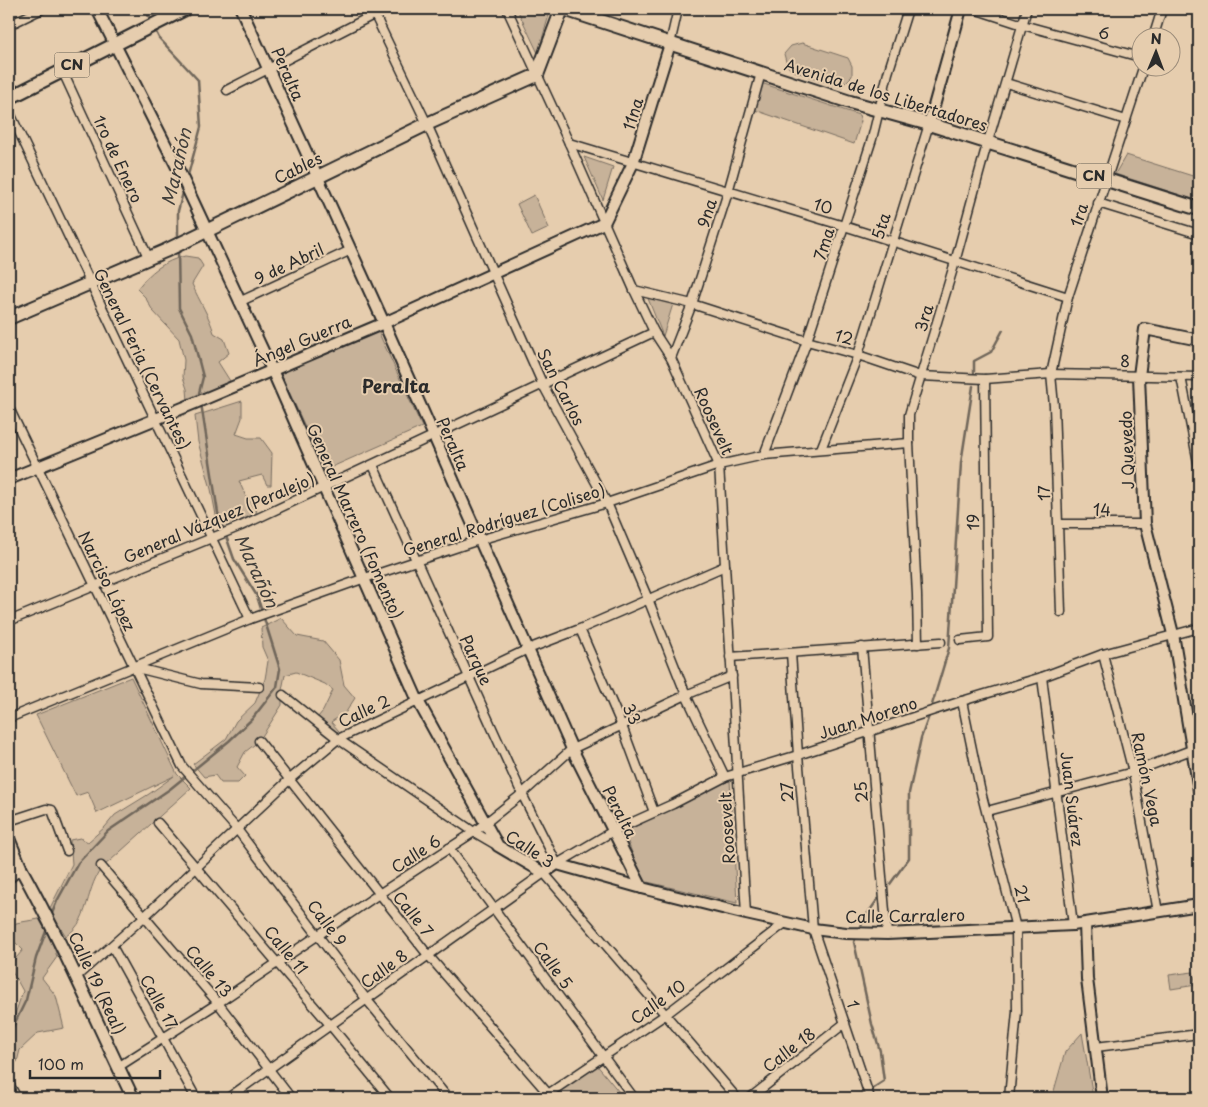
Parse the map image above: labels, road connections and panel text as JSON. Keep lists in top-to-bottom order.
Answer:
{
  "streets": {
    "main road": [
      "CN",
      "Avenida de los Libertadores",
      "Cables",
      "Calle 19 (Real)"
    ],
    "street": [
      "6",
      "Peralta",
      "11na",
      "1ro de Enero",
      "10",
      "9na",
      "1ra",
      "5ta",
      "7ma",
      "9 de Abril",
      "3ra",
      "12",
      "Ángel Guerra",
      "General Feria (Cervantes)",
      "8",
      "San Carlos",
      "Roosevelt",
      "J Quevedo",
      "17",
      "14",
      "General Vázquez (Peralejo)",
      "General Rodríguez (Coliseo)",
      "General Marrero (Fomento)",
      "19",
      "Narciso López",
      "Parque",
      "Calle 2",
      "33",
      "Juan Moreno",
      "Ramón Vega",
      "27",
      "25",
      "Juan Suárez",
      "Calle 3",
      "Calle 6",
      "21",
      "Calle 7",
      "Calle Carralero",
      "Calle 9",
      "Calle 11",
      "Calle 5",
      "Calle 8",
      "Calle 13",
      "Calle 17",
      "Calle 10",
      "1",
      "Calle 18"
    ]
  },
  "crossings": [
    ["6", "3ra"],
    ["CN", "1ro de Enero"],
    ["CN", "General Marrero (Fomento)"],
    ["Peralta", "Cables"],
    ["Peralta", "9 de Abril"],
    ["Peralta", "Ángel Guerra"],
    ["Peralta", "General Vázquez (Peralejo)"],
    ["Peralta", "General Rodríguez (Coliseo)"],
    ["Peralta", "Calle 2"],
    ["Peralta", "Juan Moreno"],
    ["Peralta", "Calle 6"],
    ["Peralta", "Calle Carralero"],
    ["Avenida de los Libertadores", "11na"],
    ["Avenida de los Libertadores", "9na"],
    ["Avenida de los Libertadores", "1ra"],
    ["Avenida de los Libertadores", "5ta"],
    ["Avenida de los Libertadores", "7ma"],
    ["Avenida de los Libertadores", "3ra"],
    ["11na", "10"],
    ["11na", "Ángel Guerra"],
    ["11na", "Roosevelt"],
    ["1ro de Enero", "Cables"],
    ["Cables", "General Feria (Cervantes)"],
    ["Cables", "San Carlos"],
    ["Cables", "Roosevelt"],
    ["Cables", "General Marrero (Fomento)"],
    ["10", "9na"],
    ["10", "1ra"],
    ["10", "5ta"],
    ["10", "7ma"],
    ["10", "3ra"],
    ["10", "Roosevelt"],
    ["9na", "12"],
    ["9na", "Roosevelt"],
    ["1ra", "12"],
    ["1ra", "8"],
    ["1ra", "17"],
    ["5ta", "12"],
    ["5ta", "General Rodríguez (Coliseo)"],
    ["7ma", "12"],
    ["7ma", "General Rodríguez (Coliseo)"],
    ["9 de Abril", "General Marrero (Fomento)"],
    ["3ra", "12"],
    ["3ra", "General Rodríguez (Coliseo)"],
    ["12", "8"],
    ["12", "Roosevelt"],
    ["12", "17"],
    ["12", "19"],
    ["Ángel Guerra", "General Feria (Cervantes)"],
    ["Ángel Guerra", "San Carlos"],
    ["Ángel Guerra", "Roosevelt"],
    ["Ángel Guerra", "General Marrero (Fomento)"],
    ["Ángel Guerra", "Narciso López"],
    ["General Feria (Cervantes)", "General Vázquez (Peralejo)"],
    ["General Feria (Cervantes)", "General Rodríguez (Coliseo)"],
    ["8", "J Quevedo"],
    ["8", "17"],
    ["San Carlos", "General Vázquez (Peralejo)"],
    ["San Carlos", "General Rodríguez (Coliseo)"],
    ["San Carlos", "Calle 2"],
    ["San Carlos", "Juan Moreno"],
    ["San Carlos", "Calle 6"],
    ["Roosevelt", "General Vázquez (Peralejo)"],
    ["Roosevelt", "General Rodríguez (Coliseo)"],
    ["Roosevelt", "Calle 2"],
    ["Roosevelt", "Juan Moreno"],
    ["Roosevelt", "Calle 6"],
    ["Roosevelt", "Calle Carralero"],
    ["J Quevedo", "14"],
    ["J Quevedo", "Juan Moreno"],
    ["17", "14"],
    ["General Vázquez (Peralejo)", "General Marrero (Fomento)"],
    ["General Vázquez (Peralejo)", "Narciso López"],
    ["General Vázquez (Peralejo)", "Parque"],
    ["General Rodríguez (Coliseo)", "General Marrero (Fomento)"],
    ["General Rodríguez (Coliseo)", "Narciso López"],
    ["General Rodríguez (Coliseo)", "Parque"],
    ["General Marrero (Fomento)", "Calle 2"],
    ["General Marrero (Fomento)", "Calle 3"],
    ["General Marrero (Fomento)", "Calle 6"],
    ["Narciso López", "Calle 9"],
    ["Parque", "Calle 2"],
    ["Parque", "Juan Moreno"],
    ["Parque", "Calle 6"],
    ["Parque", "Calle Carralero"],
    ["Parque", "Calle 8"],
    ["Calle 2", "33"],
    ["Calle 2", "Calle 3"],
    ["Calle 2", "Calle 7"],
    ["Calle 2", "Calle 9"],
    ["Calle 2", "Calle 11"],
    ["Calle 2", "Calle 13"],
    ["Calle 2", "Calle 19 (Real)"],
    ["Calle 2", "Calle 17"],
    ["33", "Juan Moreno"],
    ["33", "Calle 6"],
    ["Juan Moreno", "Ramón Vega"],
    ["Juan Moreno", "27"],
    ["Juan Moreno", "25"],
    ["Juan Moreno", "Juan Suárez"],
    ["Juan Moreno", "21"],
    ["Juan Moreno", "Calle Carralero"],
    ["Juan Moreno", "Calle 8"],
    ["Ramón Vega", "Calle Carralero"],
    ["27", "Calle Carralero"],
    ["27", "1"],
    ["25", "Calle Carralero"],
    ["Juan Suárez", "Calle Carralero"],
    ["Calle 3", "Calle 6"],
    ["Calle 3", "Calle 8"],
    ["Calle 3", "Calle 10"],
    ["Calle 6", "Calle 7"],
    ["Calle 6", "Calle 9"],
    ["Calle 6", "Calle 11"],
    ["Calle 6", "Calle 5"],
    ["Calle 6", "Calle 13"],
    ["Calle 6", "Calle 19 (Real)"],
    ["Calle 6", "Calle 17"],
    ["21", "Calle Carralero"],
    ["Calle 7", "Calle 8"],
    ["Calle 7", "Calle 10"],
    ["Calle Carralero", "Calle 8"],
    ["Calle Carralero", "Calle 10"],
    ["Calle Carralero", "1"],
    ["Calle 9", "Calle 8"],
    ["Calle 11", "Calle 8"],
    ["Calle 5", "Calle 8"],
    ["Calle 5", "Calle 10"],
    ["Calle 8", "Calle 13"],
    ["1", "Calle 18"]
  ],
  "districts": ["Peralta"],
  "water": ["Marañón"],
  "scale_bar": "100 m",
  "north": "top"
}
